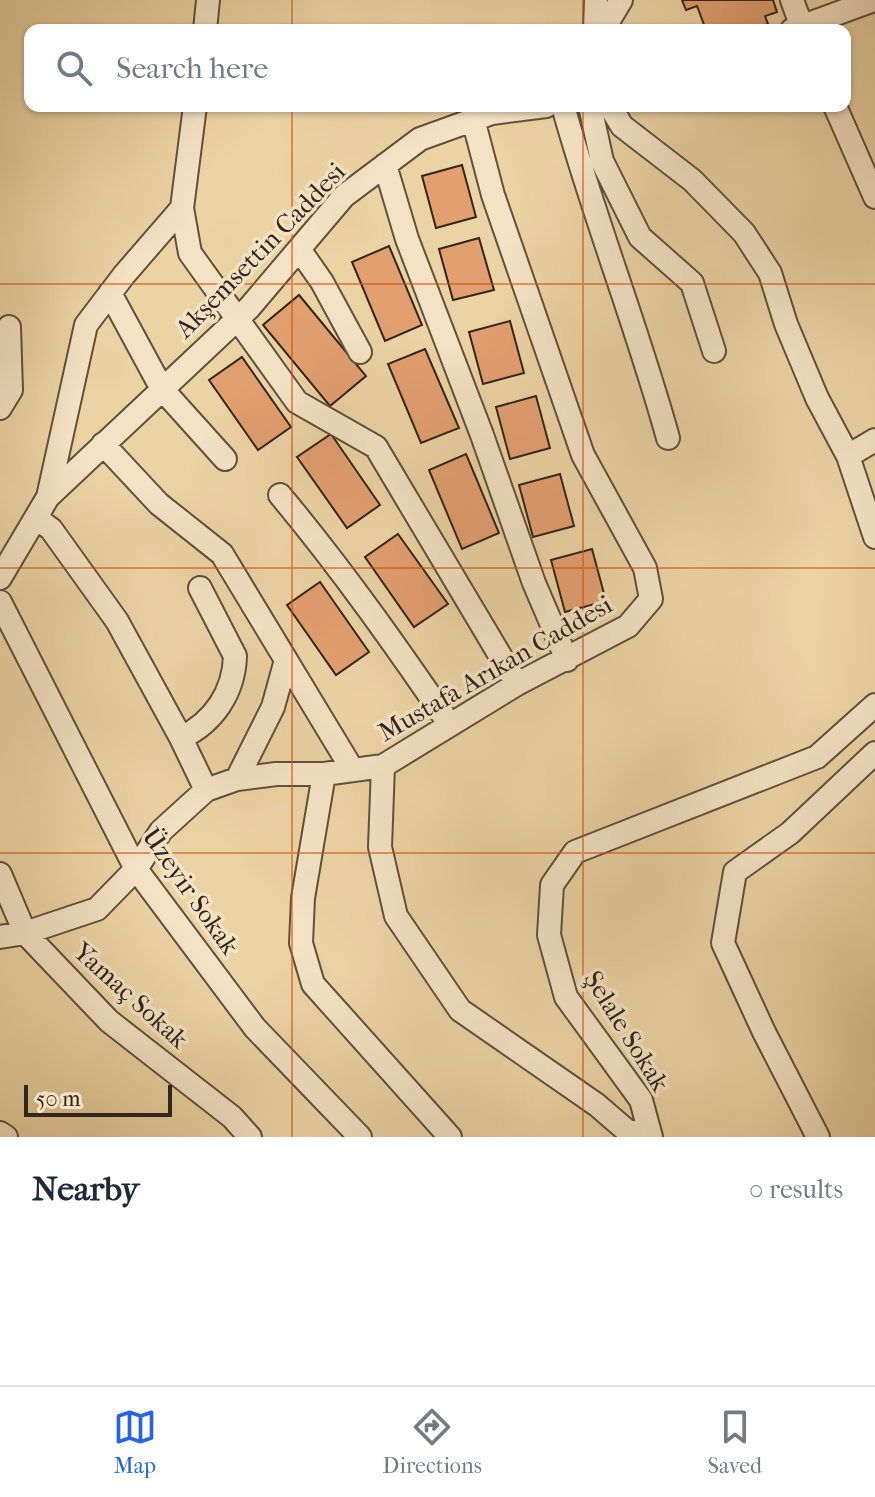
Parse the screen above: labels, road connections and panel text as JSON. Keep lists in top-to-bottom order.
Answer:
{
  "streets": {
    "street": [
      "Akşemsettin Caddesi",
      "Mustafa Arıkan Caddesi",
      "Üzeyir Sokak",
      "Yamaç Sokak",
      "Şelale Sokak"
    ]
  },
  "crossings": [
    ["Akşemsettin Caddesi", "Mustafa Arıkan Caddesi"],
    ["Mustafa Arıkan Caddesi", "Üzeyir Sokak"],
    ["Mustafa Arıkan Caddesi", "Yamaç Sokak"],
    ["Mustafa Arıkan Caddesi", "Şelale Sokak"]
  ],
  "scale_bar": "50 m",
  "page": {
    "search": "Search here",
    "scale": "50 m",
    "heading": ["Nearby", "0 results"],
    "nav": ["Map", "Directions", "Saved"]
  }
}
